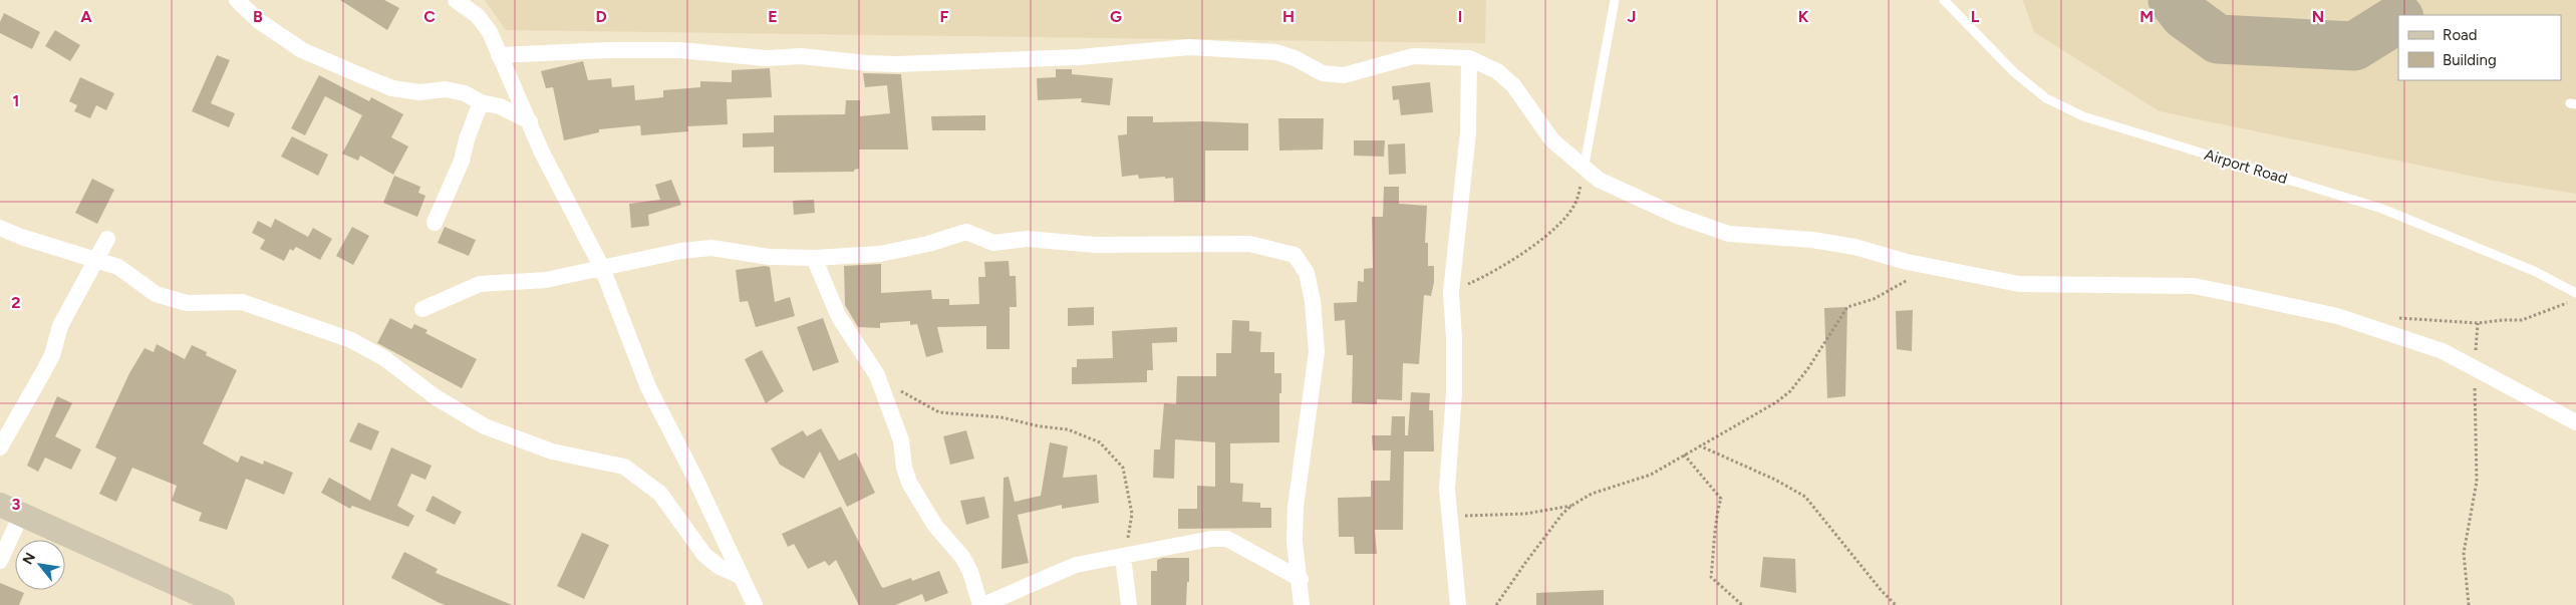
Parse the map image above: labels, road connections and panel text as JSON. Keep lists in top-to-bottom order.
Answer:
{
  "streets": {
    "lane": ["Airport Road"]
  },
  "legend": ["Road", "Building"],
  "north": "top left",
  "grid": {
    "columns": [
      "A",
      "B",
      "C",
      "D",
      "E",
      "F",
      "G",
      "H",
      "I",
      "J",
      "K",
      "L",
      "M",
      "N"
    ],
    "rows": ["1", "2", "3"]
  }
}
